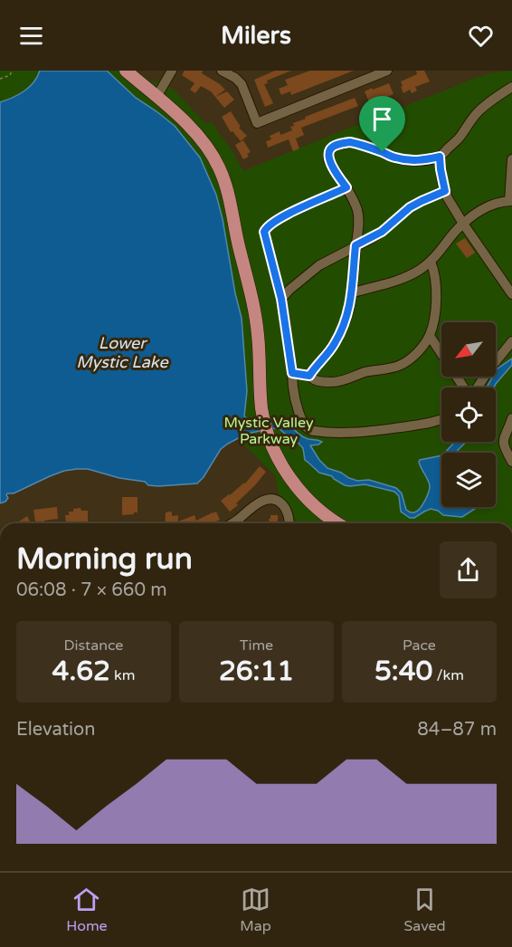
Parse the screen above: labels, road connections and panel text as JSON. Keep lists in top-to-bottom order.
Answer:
{
  "water": ["Lower Mystic Lake"],
  "parks": ["Mystic Valley Parkway"],
  "north": "bottom left",
  "page": {
    "header": "Milers",
    "heading": ["Morning run", "06:08 · 7 × 660 m"],
    "stats": [
      ["Distance", "4.62 km"],
      ["Time", "26:11"],
      ["Pace", "5:40 /km"]
    ],
    "chart": ["Elevation", "84–87 m"],
    "tabs": ["Home", "Map", "Saved"]
  }
}
